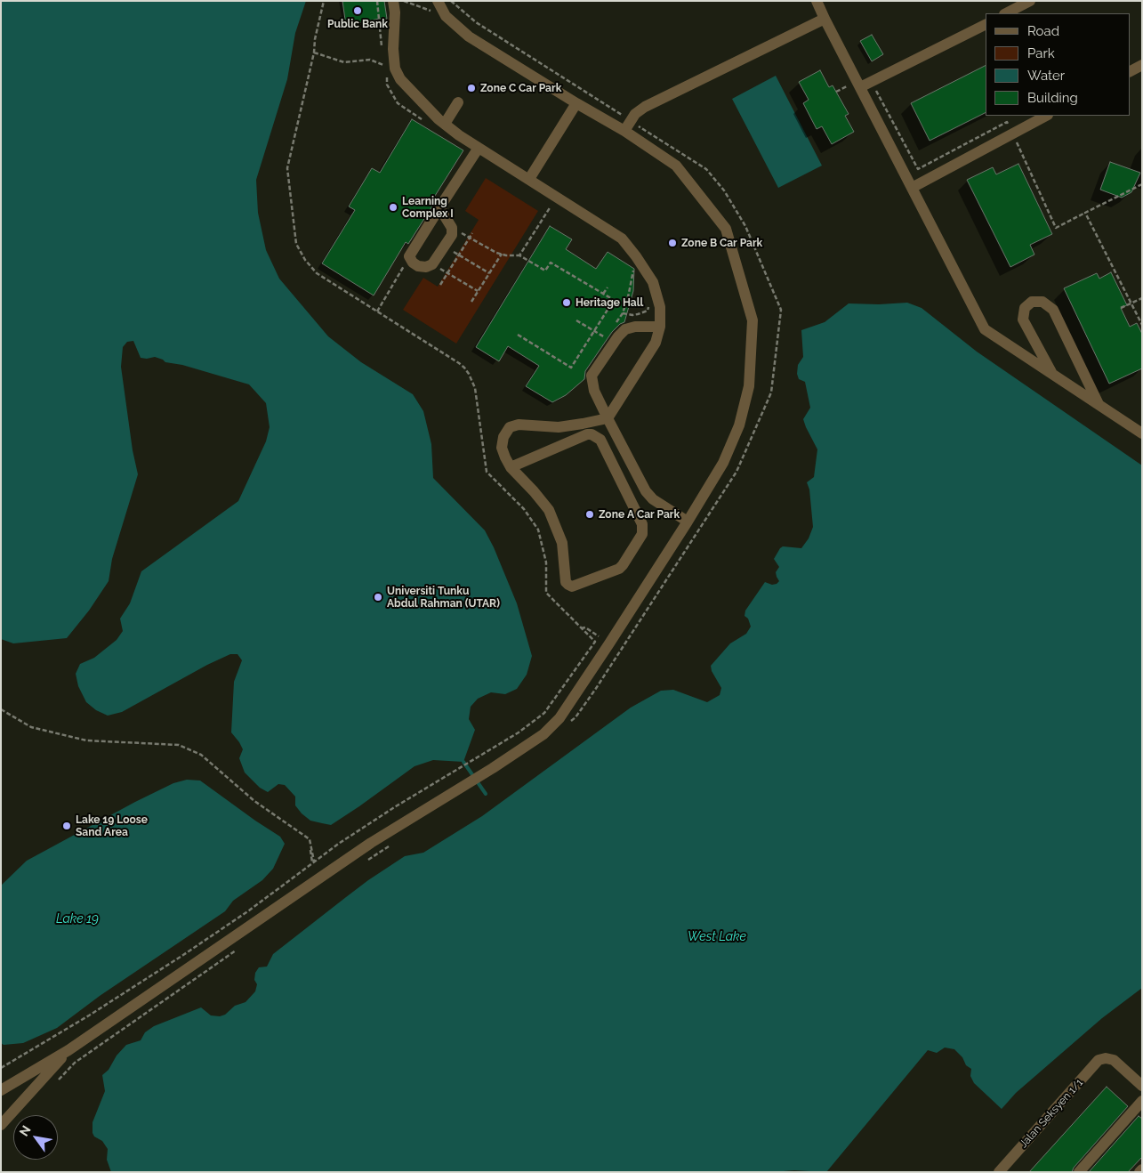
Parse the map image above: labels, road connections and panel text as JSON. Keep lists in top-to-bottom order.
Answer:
{
  "streets": {
    "street": ["Jalan Seksyen 1/1"]
  },
  "water": ["Lake 19", "West Lake"],
  "places": [
    "Public Bank",
    "Zone C Car Park",
    "Learning Complex I",
    "Zone B Car Park",
    "Heritage Hall",
    "Zone A Car Park",
    "Universiti Tunku Abdul Rahman (UTAR)",
    "Lake 19 Loose Sand Area"
  ],
  "legend": [
    "Road",
    "Park",
    "Water",
    "Building"
  ],
  "north": "top left"
}
